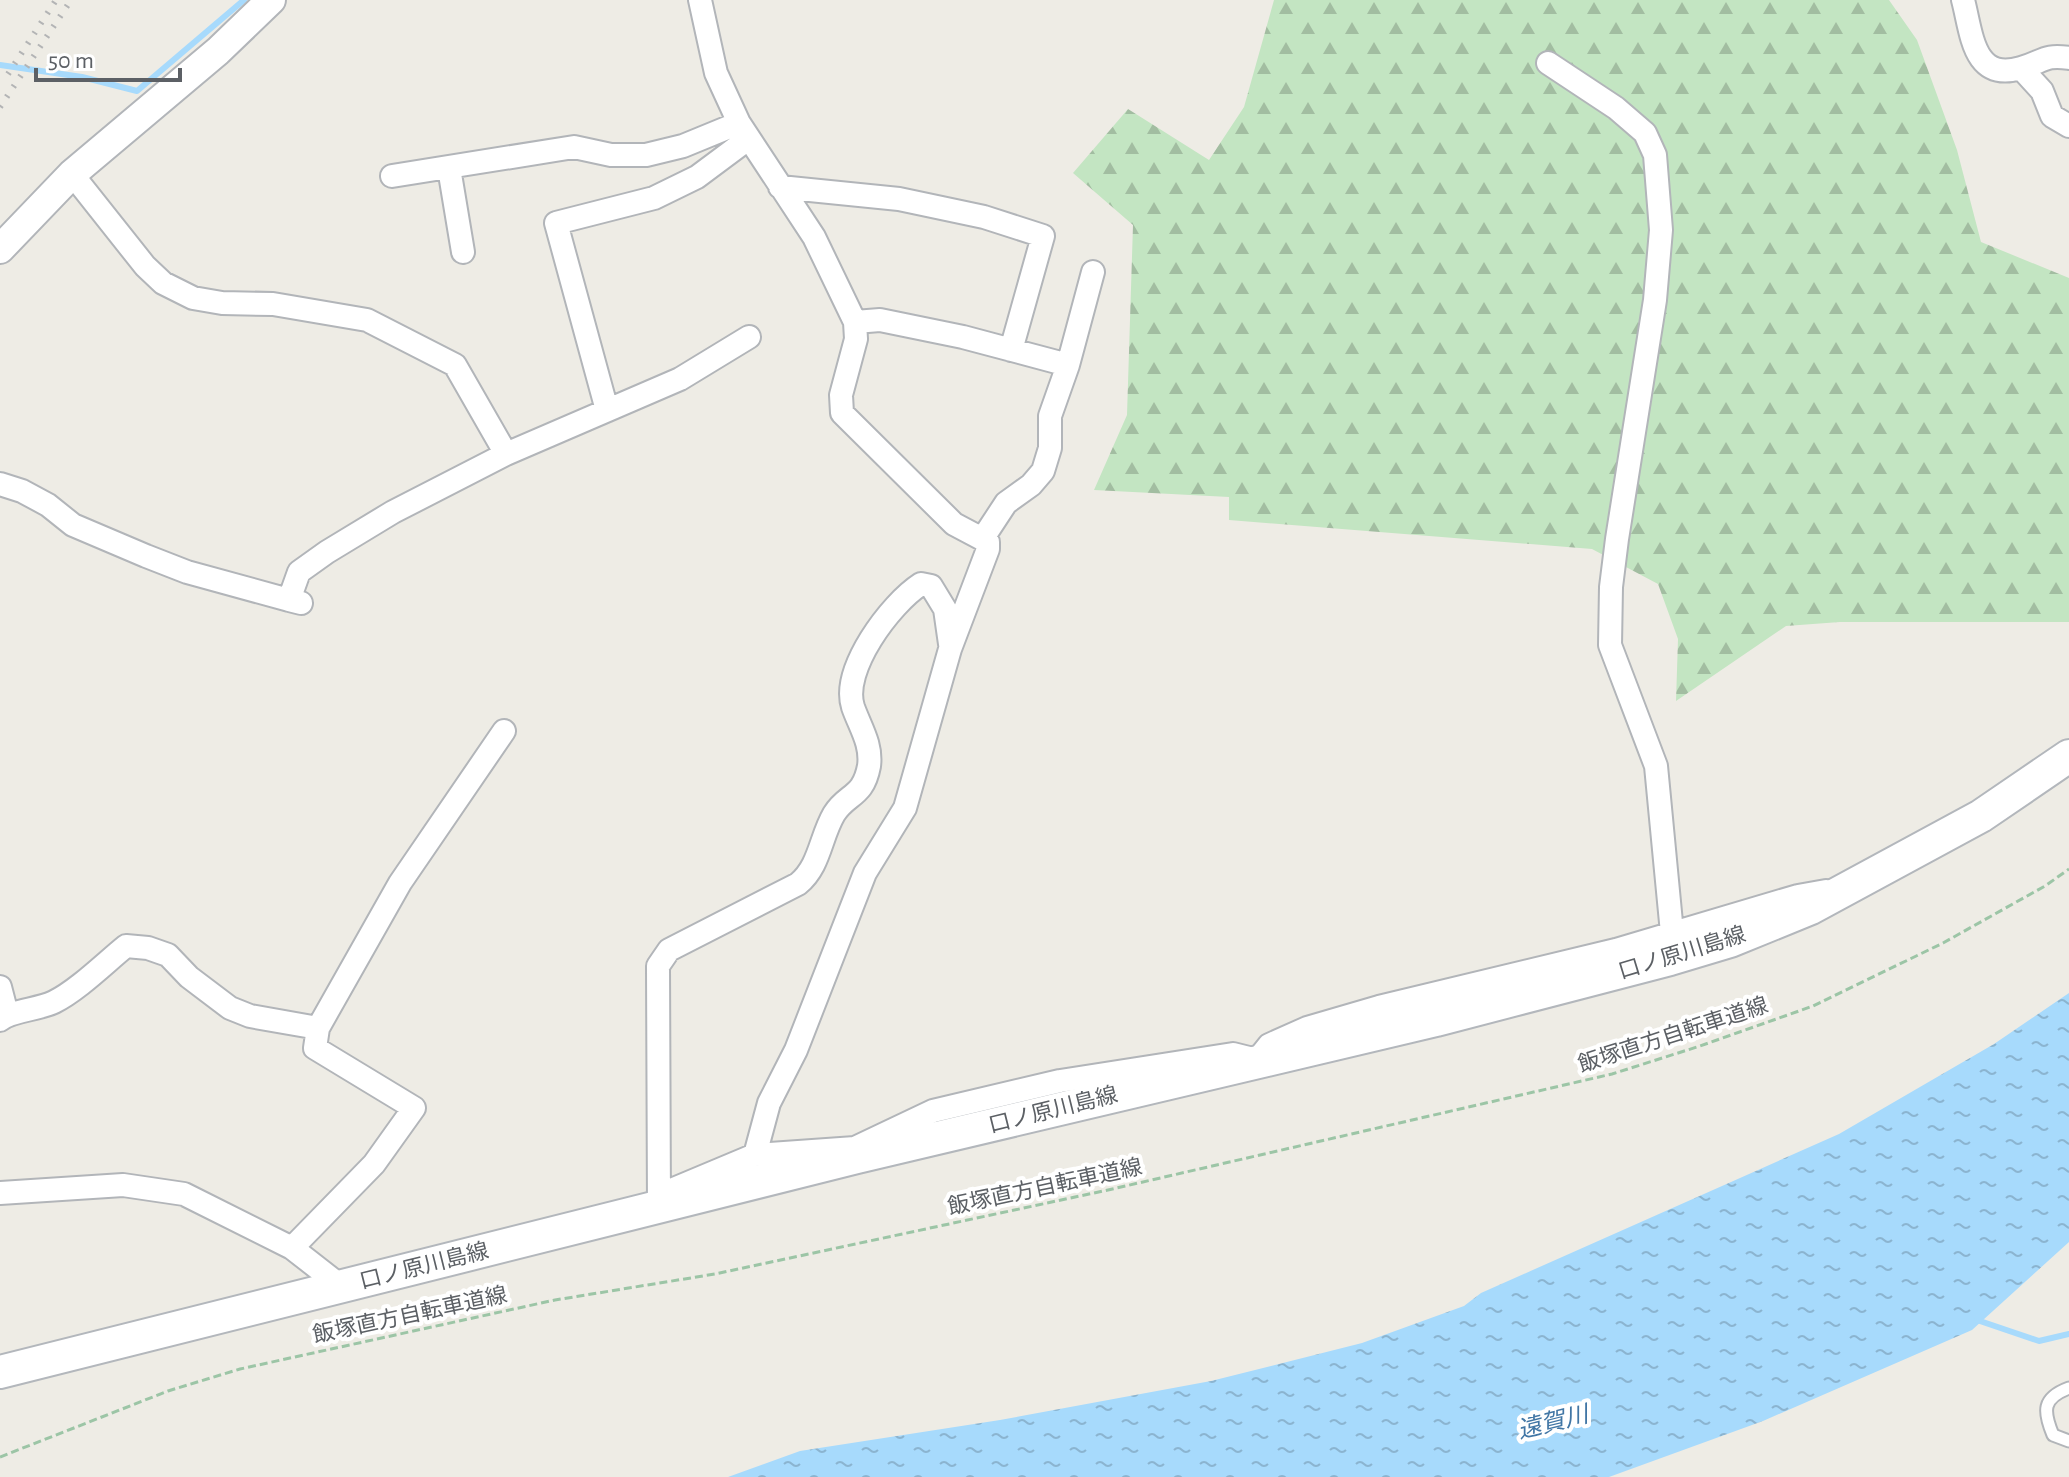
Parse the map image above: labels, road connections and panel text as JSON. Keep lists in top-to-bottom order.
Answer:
{
  "streets": {
    "main road": ["口ノ原川島線"],
    "path": ["飯塚直方自転車道線"]
  },
  "water": ["遠賀川"],
  "scale_bar": "50 m"
}
